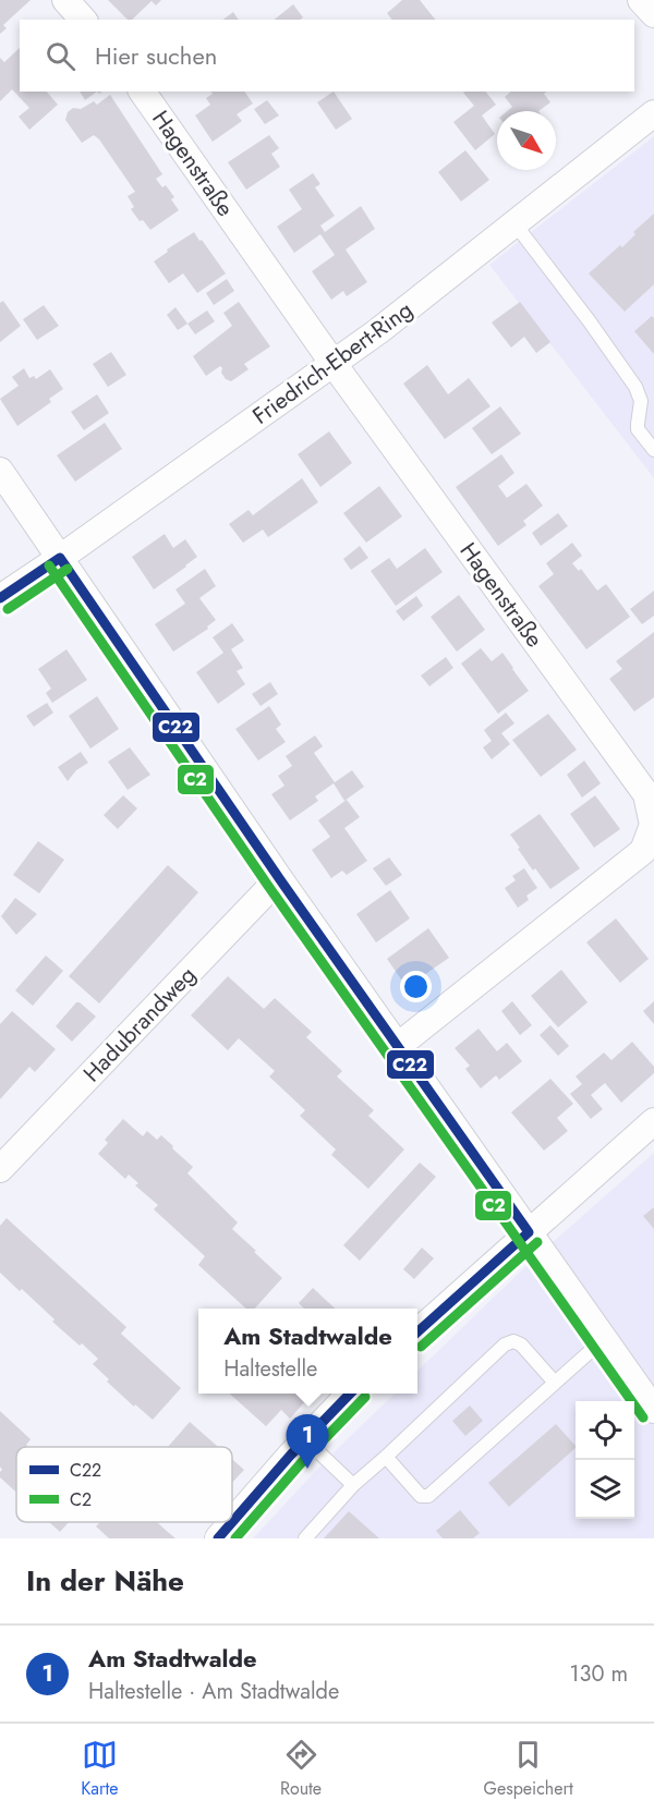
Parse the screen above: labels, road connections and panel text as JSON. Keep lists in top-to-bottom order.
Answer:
{
  "streets": {
    "street": ["Hagenstraße", "Friedrich-Ebert-Ring", "Hadubrandweg"]
  },
  "crossings": [
    ["Hagenstraße", "Friedrich-Ebert-Ring"]
  ],
  "lines": ["transit line C22", "transit line C2"],
  "legend": ["C22", "C2"],
  "north": "bottom right",
  "page": {
    "search": "Hier suchen",
    "popup": ["Am Stadtwalde", "Haltestelle"],
    "pins": "1",
    "heading": "In der Nähe",
    "list": [
      {
        "mark": "1",
        "name": "Am Stadtwalde",
        "note": "Haltestelle · Am Stadtwalde",
        "value": "130 m"
      }
    ],
    "nav": ["Karte", "Route", "Gespeichert"]
  }
}
